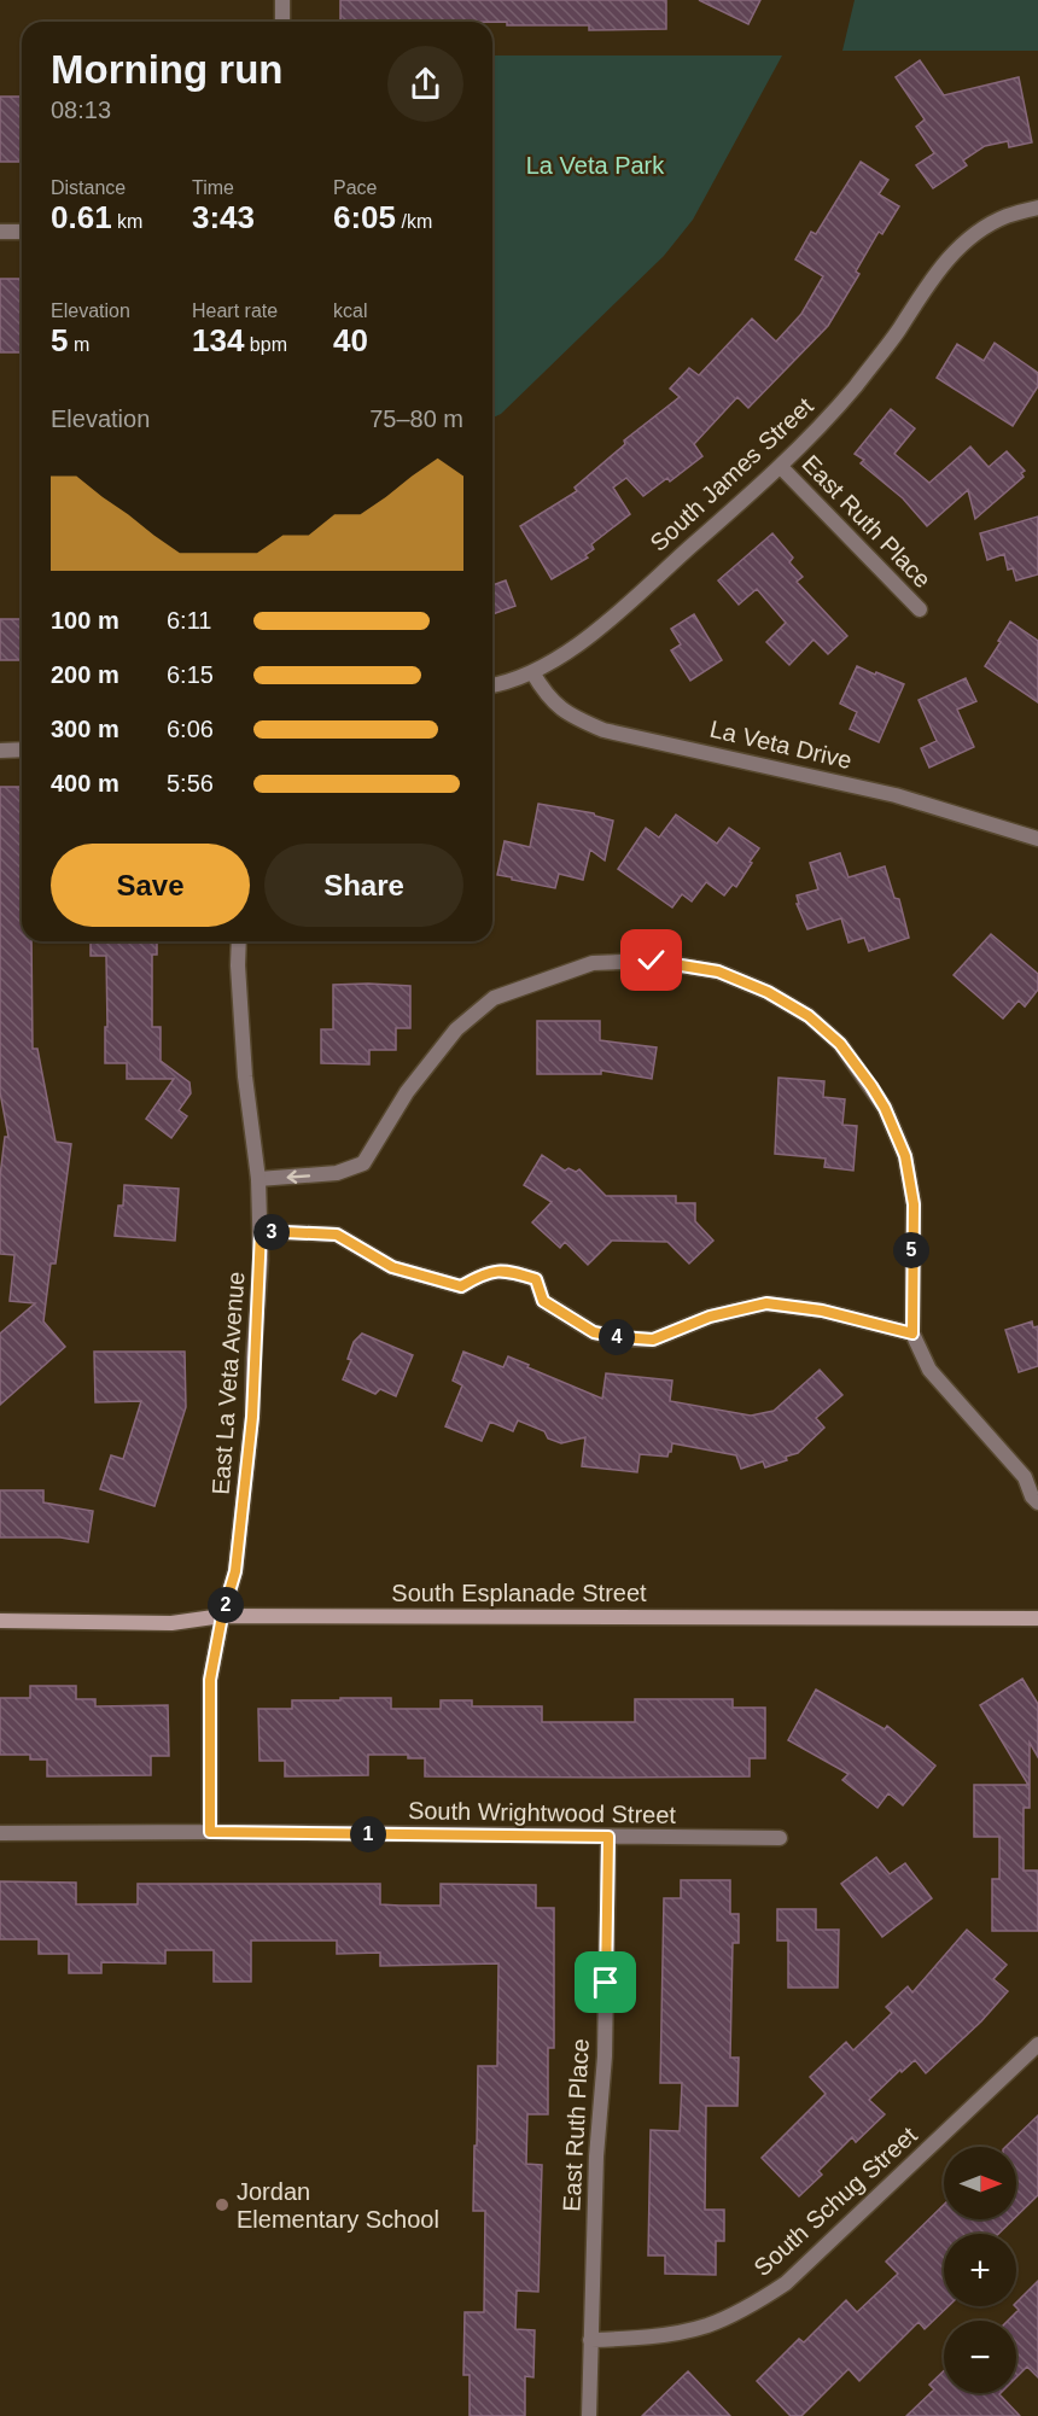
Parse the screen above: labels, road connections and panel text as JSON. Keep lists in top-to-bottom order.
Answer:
{
  "streets": {
    "main road": ["South Esplanade Street"],
    "street": [
      "South James Street",
      "East Ruth Place",
      "La Veta Drive",
      "East La Veta Avenue",
      "South Wrightwood Street",
      "South Schug Street"
    ]
  },
  "crossings": [
    ["South James Street", "East Ruth Place"],
    ["South James Street", "La Veta Drive"],
    ["East Ruth Place", "South Wrightwood Street"],
    ["East Ruth Place", "South Schug Street"],
    ["East La Veta Avenue", "South Esplanade Street"],
    ["East La Veta Avenue", "South Wrightwood Street"]
  ],
  "parks": ["La Veta Park"],
  "places": ["Jordan Elementary School"],
  "north": "right",
  "page": {
    "heading": ["Morning run", "08:13"],
    "stats": [
      ["Distance", "0.61 km"],
      ["Time", "3:43"],
      ["Pace", "6:05 /km"],
      ["Elevation", "5 m"],
      ["Heart rate", "134 bpm"],
      ["kcal", "40"]
    ],
    "chart": ["Elevation", "75–80 m"],
    "list": [
      {
        "name": "100 m",
        "note": "6:11"
      },
      {
        "name": "200 m",
        "note": "6:15"
      },
      {
        "name": "300 m",
        "note": "6:06"
      },
      {
        "name": "400 m",
        "note": "5:56"
      }
    ],
    "buttons": ["Save", "Share"],
    "pins": [
      "3",
      "5",
      "4",
      "2",
      "1"
    ],
    "map_buttons": ["+", "−"]
  }
}
